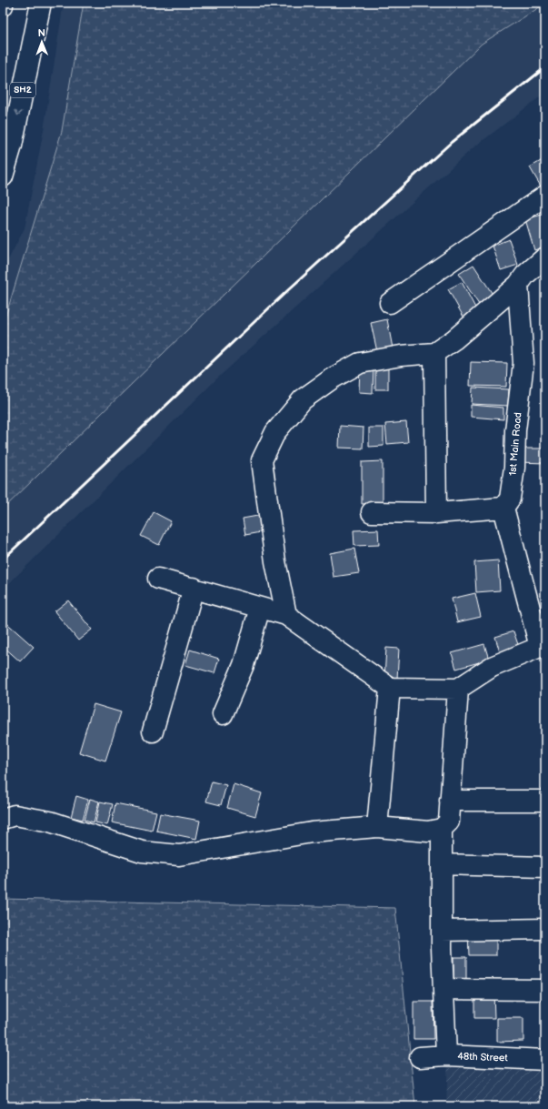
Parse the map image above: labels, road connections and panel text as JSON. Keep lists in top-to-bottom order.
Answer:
{
  "streets": {
    "street": ["SH2", "1st Main Road", "48th Street"]
  },
  "north": "top"
}
